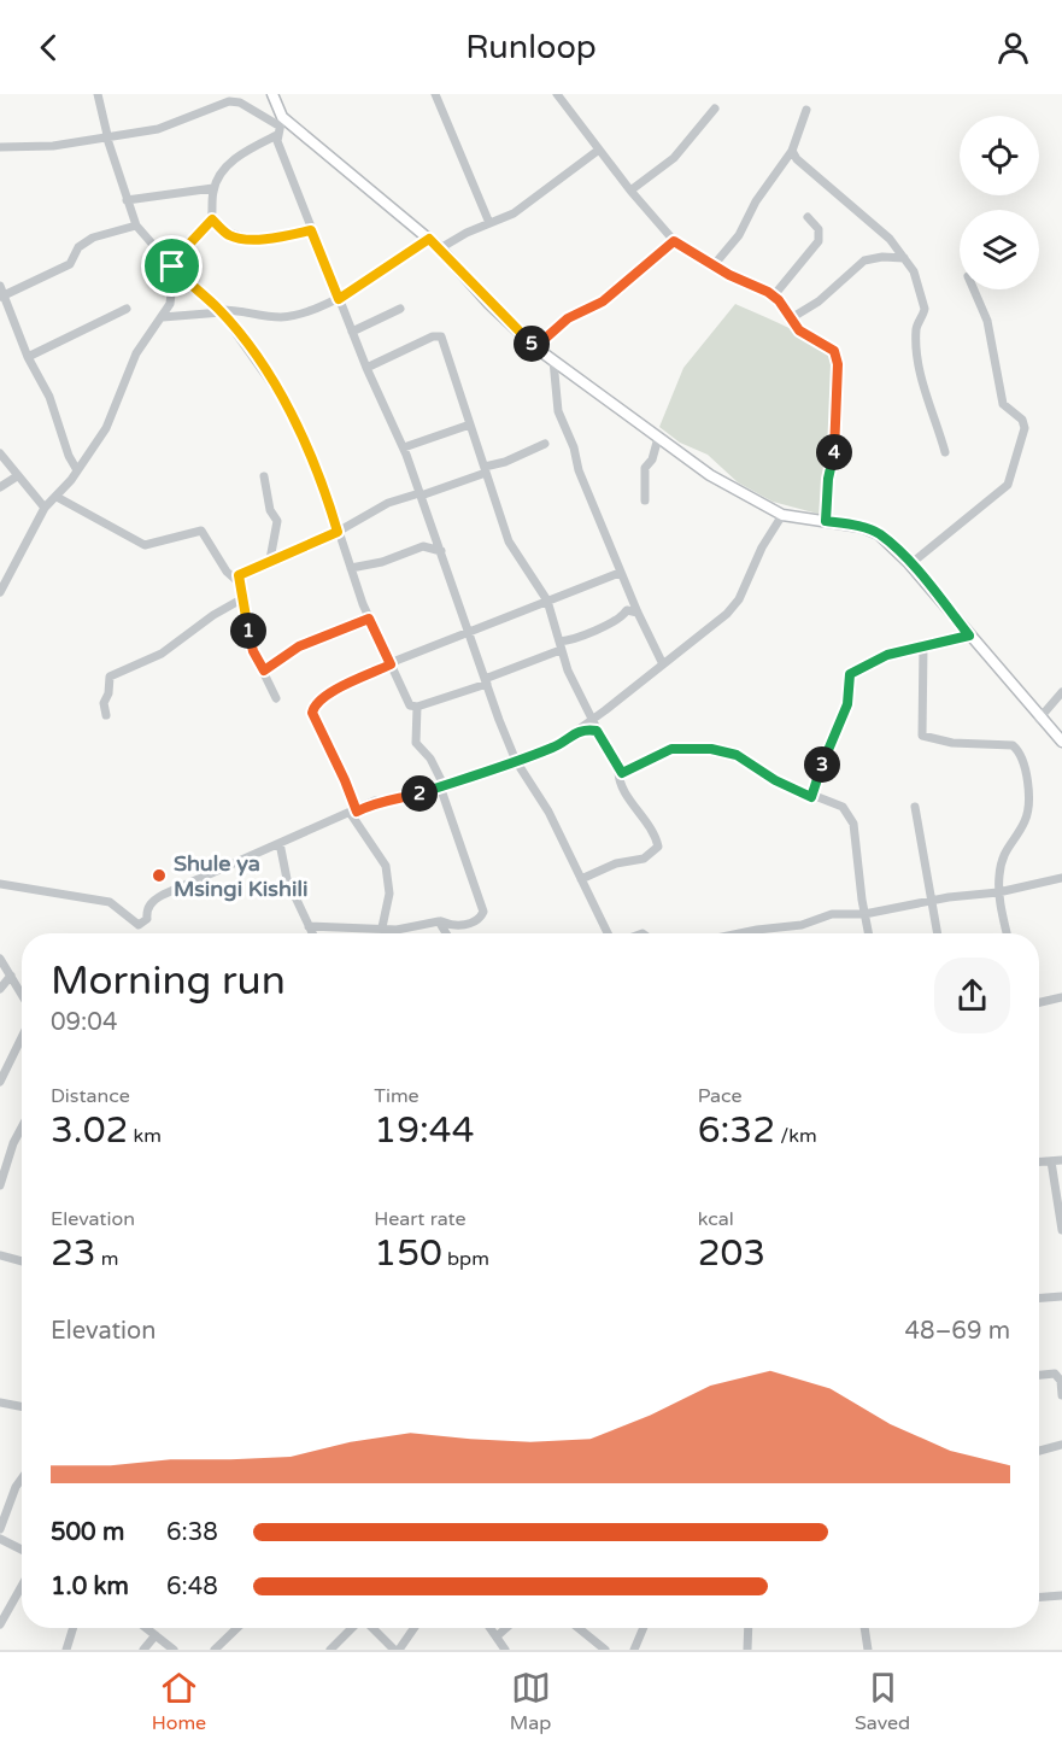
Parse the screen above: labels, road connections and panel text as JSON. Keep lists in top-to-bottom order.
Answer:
{
  "places": ["Shule ya Msingi Kishili"],
  "page": {
    "header": "Runloop",
    "pins": [
      "5",
      "4",
      "1",
      "3",
      "2"
    ],
    "heading": ["Morning run", "09:04"],
    "stats": [
      ["Distance", "3.02 km"],
      ["Time", "19:44"],
      ["Pace", "6:32 /km"],
      ["Elevation", "23 m"],
      ["Heart rate", "150 bpm"],
      ["kcal", "203"]
    ],
    "chart": ["Elevation", "48–69 m"],
    "list": [
      {
        "name": "500 m",
        "note": "6:38"
      },
      {
        "name": "1.0 km",
        "note": "6:48"
      }
    ],
    "tabs": ["Home", "Map", "Saved"]
  }
}
